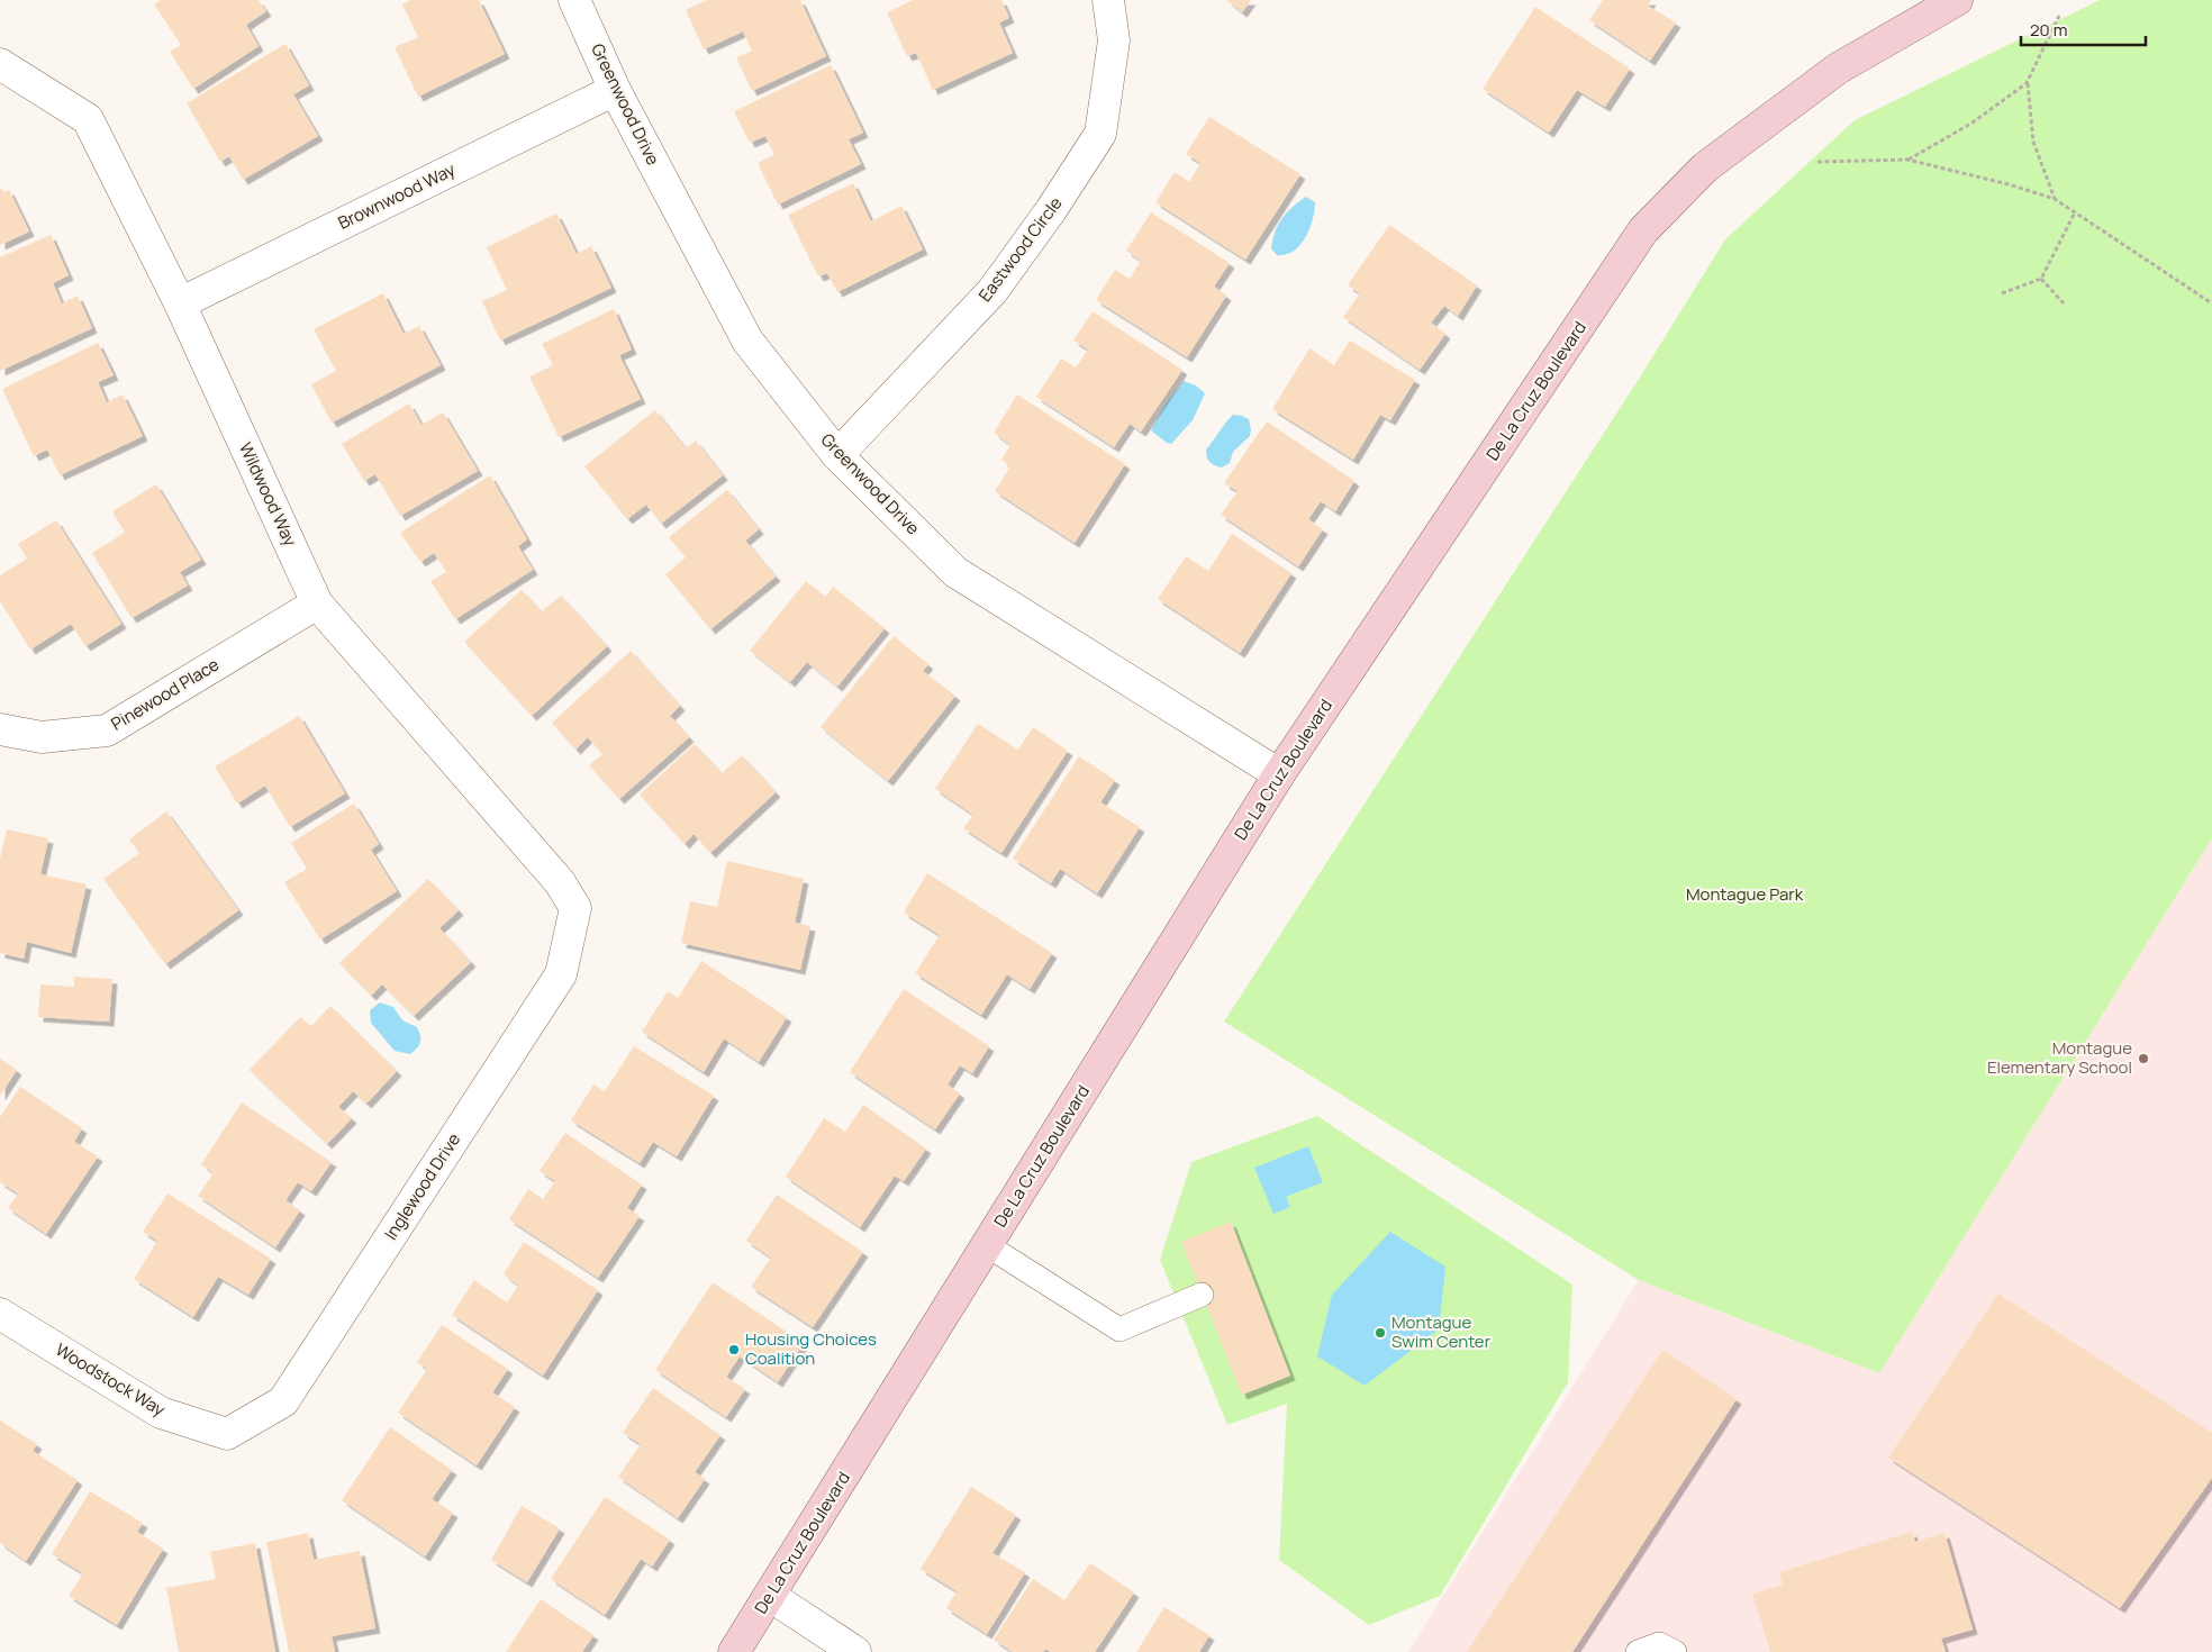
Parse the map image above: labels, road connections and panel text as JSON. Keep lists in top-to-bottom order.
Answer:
{
  "streets": {
    "main road": ["De La Cruz Boulevard"],
    "street": [
      "Greenwood Drive",
      "Brownwood Way",
      "Eastwood Circle",
      "Wildwood Way",
      "Pinewood Place",
      "Inglewood Drive",
      "Woodstock Way"
    ]
  },
  "crossings": [
    ["Greenwood Drive", "Brownwood Way"],
    ["Greenwood Drive", "Eastwood Circle"],
    ["Greenwood Drive", "De La Cruz Boulevard"],
    ["Brownwood Way", "Wildwood Way"],
    ["Wildwood Way", "Pinewood Place"],
    ["Wildwood Way", "Inglewood Drive"],
    ["Inglewood Drive", "Woodstock Way"]
  ],
  "parks": ["Montague Park"],
  "places": ["Montague Elementary School", "Montague Swim Center", "Housing Choices Coalition"],
  "scale_bar": "20 m"
}
